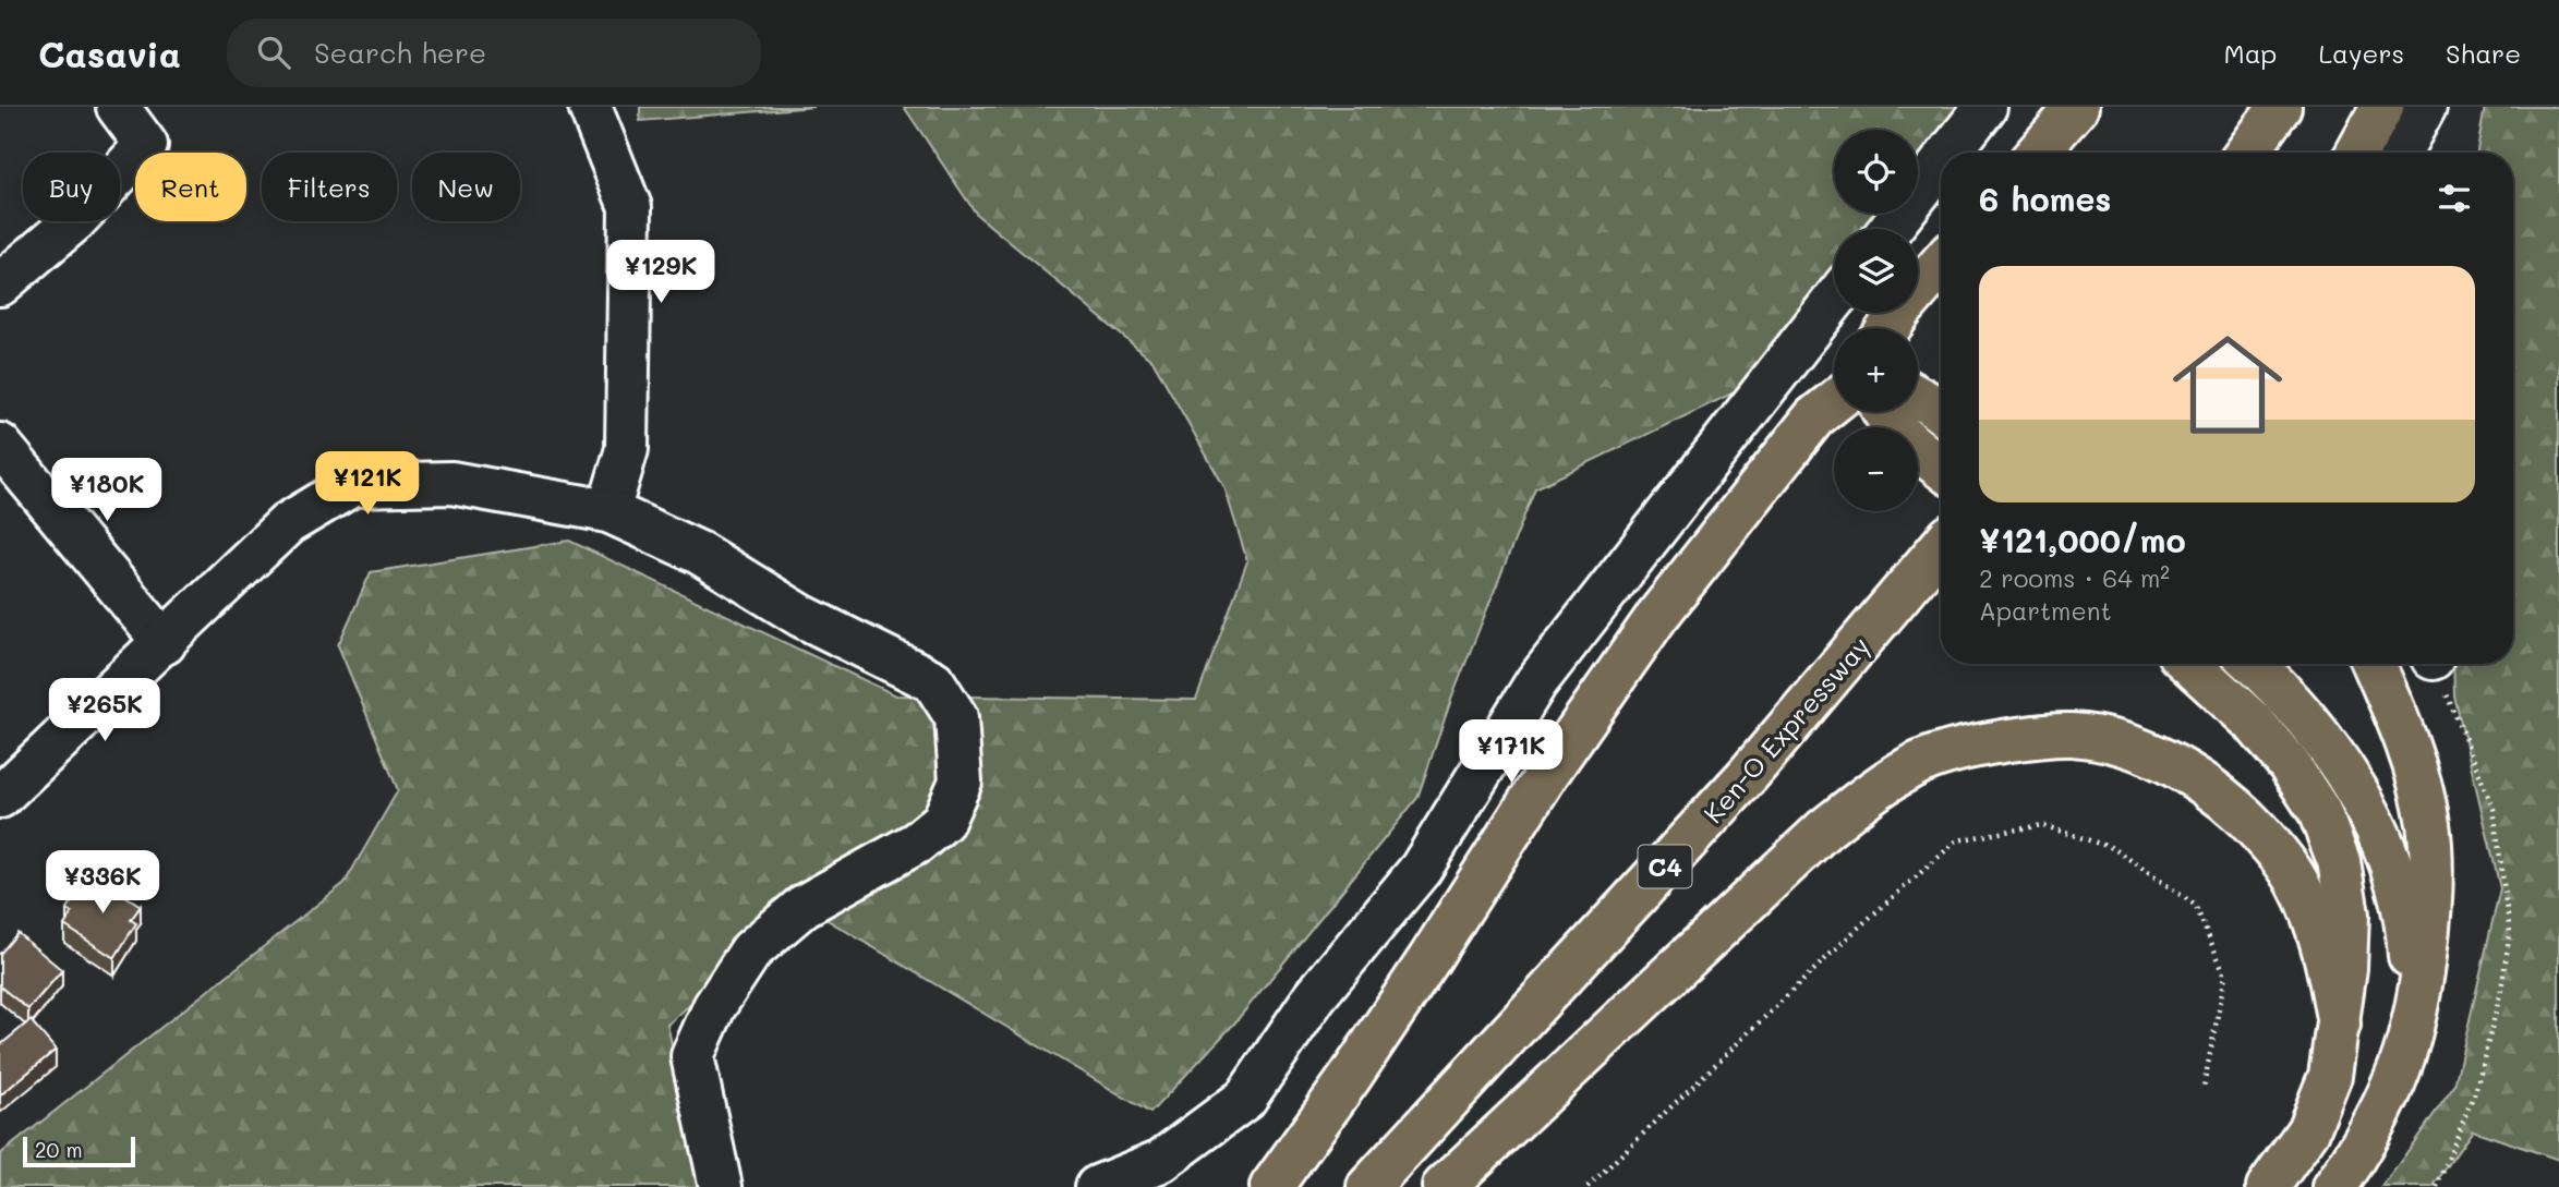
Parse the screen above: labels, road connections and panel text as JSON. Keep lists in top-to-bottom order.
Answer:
{
  "streets": {
    "highway": ["Ken-O Expressway", "C4"]
  },
  "scale_bar": "20 m",
  "page": {
    "header": "Casavia",
    "search": "Search here",
    "nav": ["Map", "Layers", "Share"],
    "map_buttons": ["+", "−"],
    "chip": [
      "Buy",
      "Rent",
      "Filters",
      "New"
    ],
    "heading": "6 homes",
    "price": [
      "¥129K",
      "¥121K",
      "¥180K",
      "¥265K",
      "¥171K",
      "¥336K"
    ],
    "list": [
      {
        "name": "¥121,000/mo",
        "note": "2 rooms · 64 m² · Apartment"
      }
    ],
    "scale": "20 m"
  }
}
